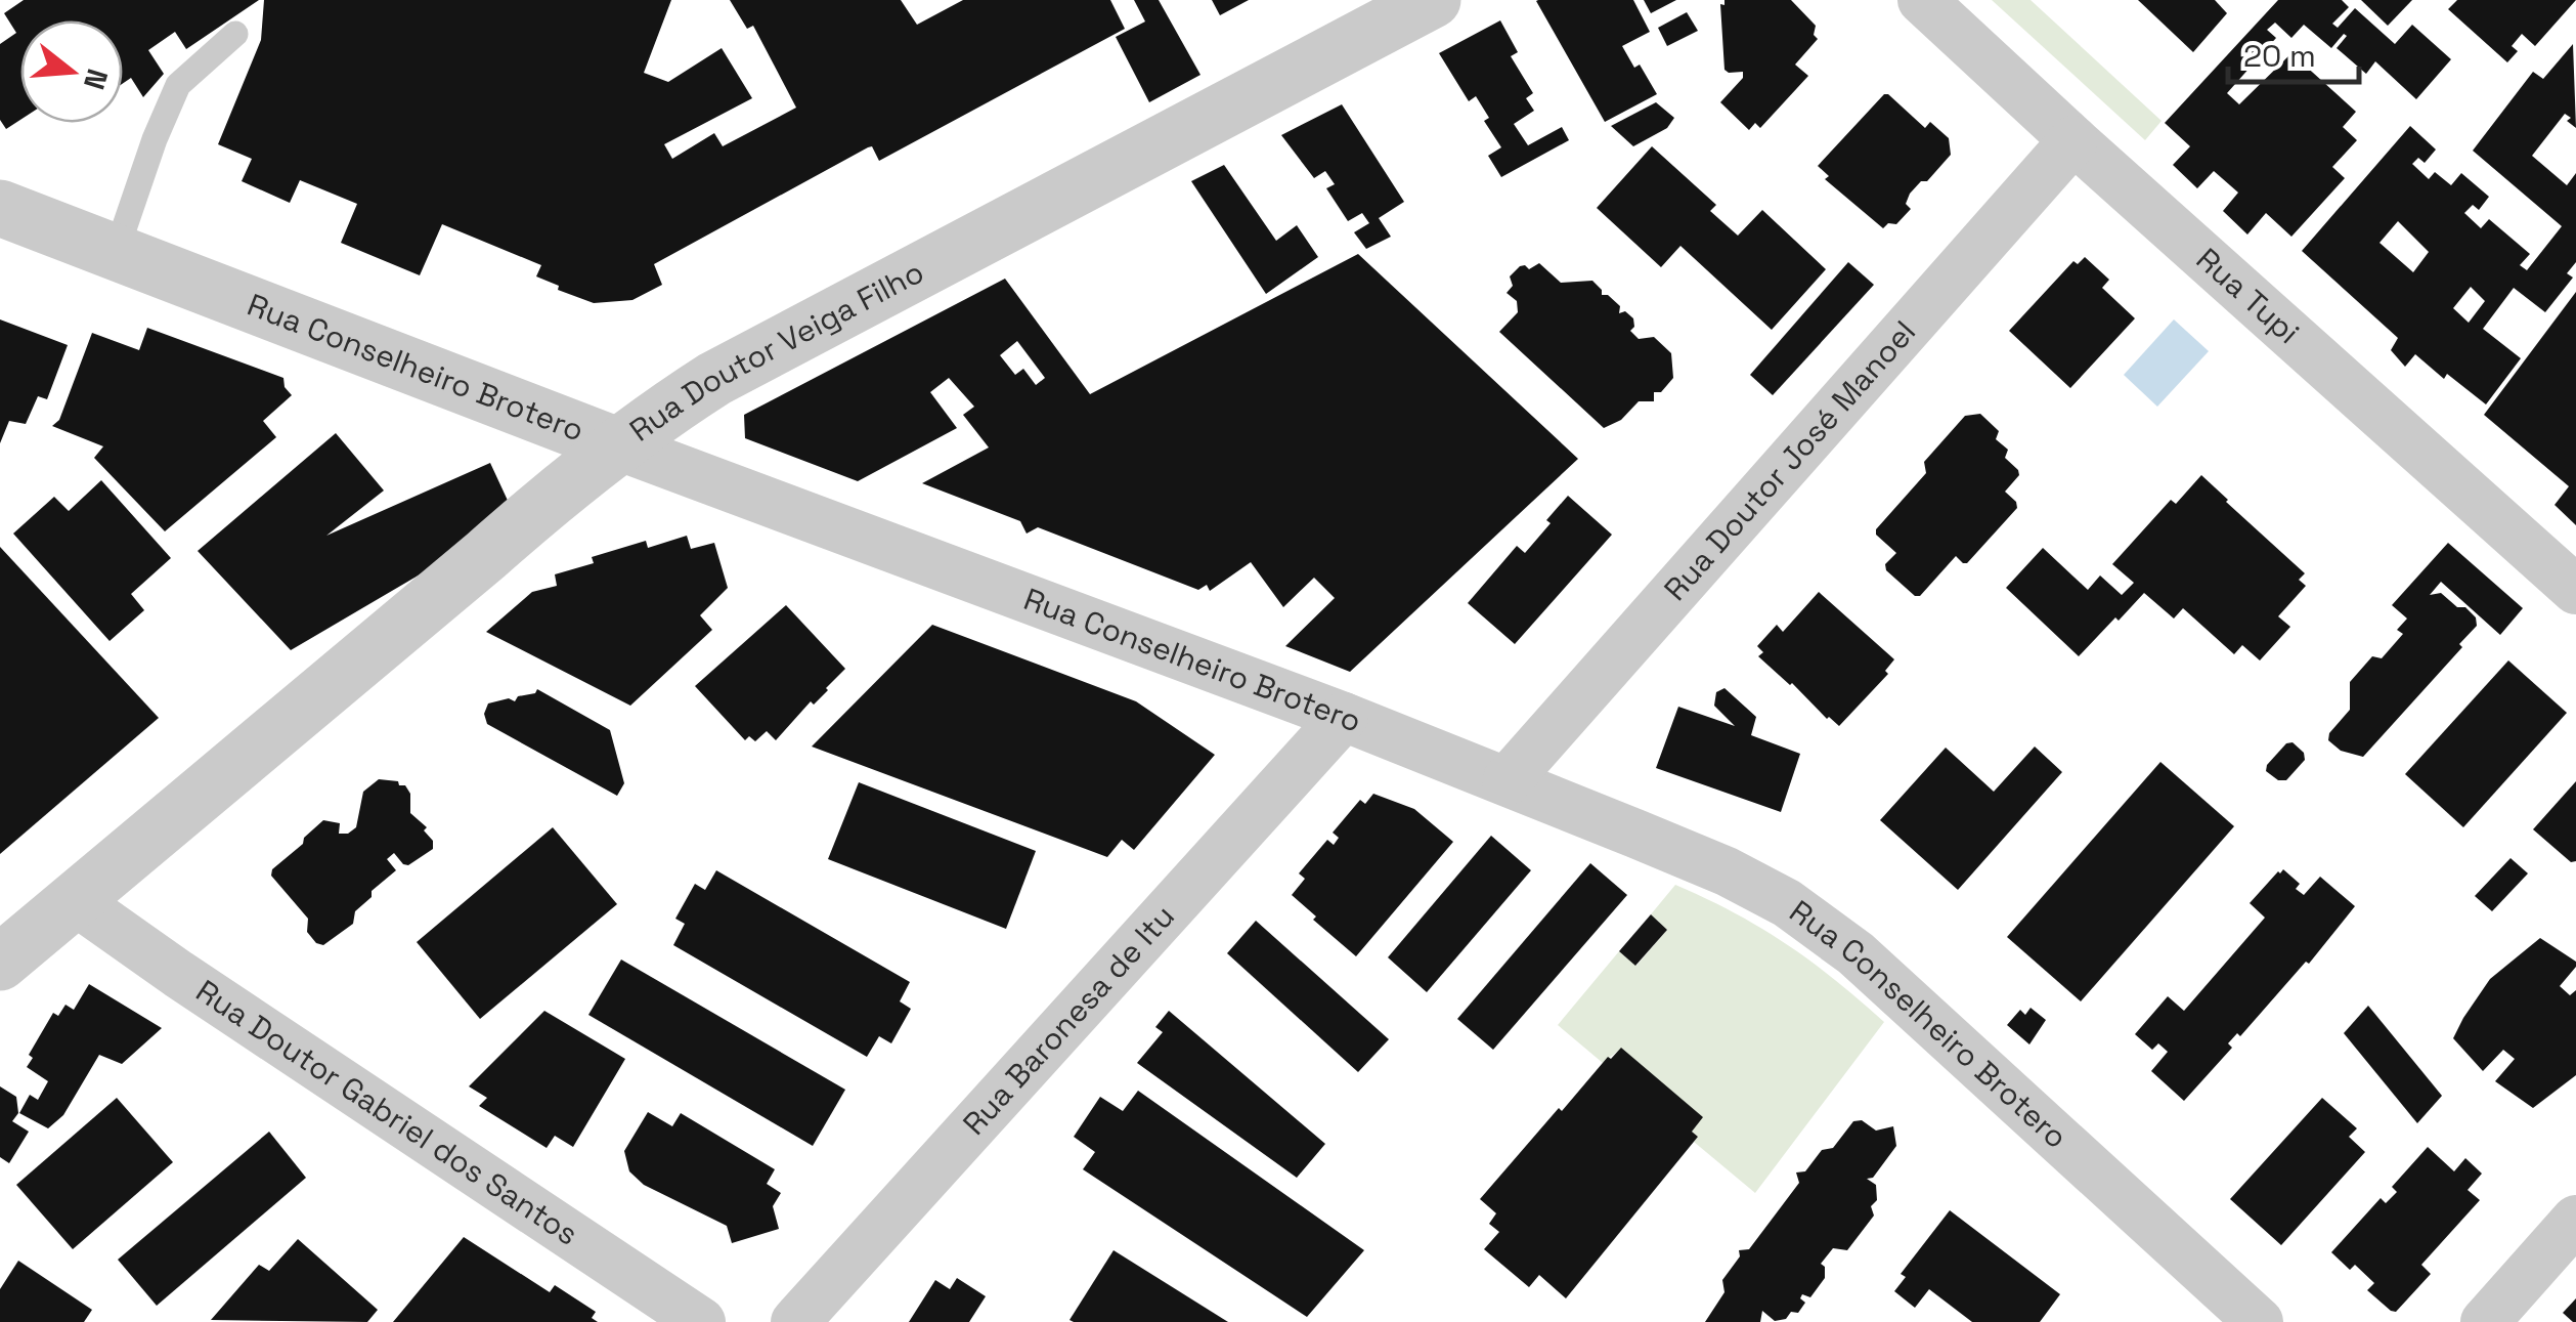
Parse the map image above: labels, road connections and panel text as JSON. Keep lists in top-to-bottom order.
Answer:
{
  "streets": {
    "street": [
      "Rua Tupi",
      "Rua Doutor Veiga Filho",
      "Rua Conselheiro Brotero",
      "Rua Doutor José Manoel",
      "Rua Baronesa de Itu",
      "Rua Doutor Gabriel dos Santos"
    ]
  },
  "crossings": [
    ["Rua Tupi", "Rua Doutor José Manoel"],
    ["Rua Doutor Veiga Filho", "Rua Conselheiro Brotero"],
    ["Rua Doutor Veiga Filho", "Rua Doutor Gabriel dos Santos"],
    ["Rua Conselheiro Brotero", "Rua Doutor José Manoel"],
    ["Rua Conselheiro Brotero", "Rua Baronesa de Itu"]
  ],
  "scale_bar": "20 m",
  "north": "right"
}
